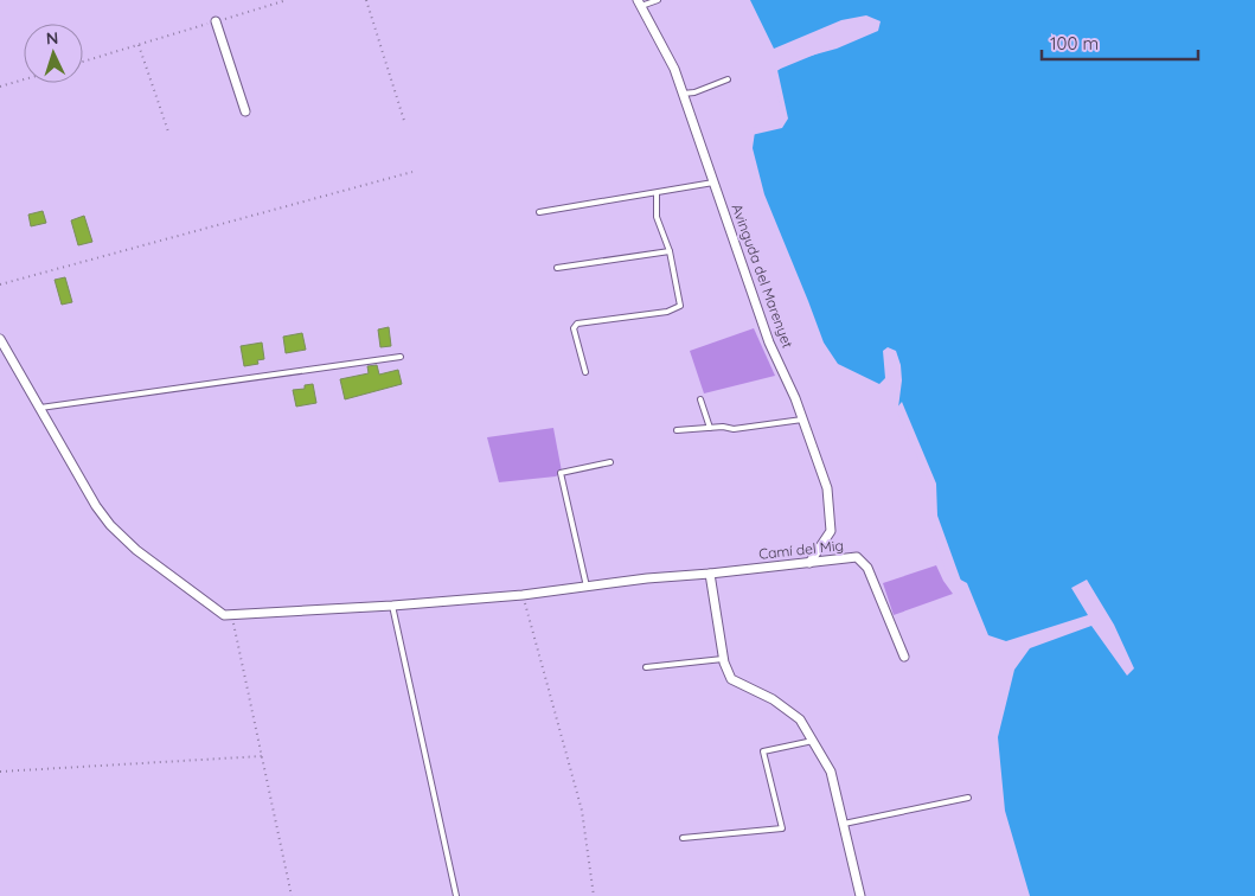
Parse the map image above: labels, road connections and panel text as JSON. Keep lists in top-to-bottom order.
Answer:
{
  "streets": {
    "street": ["Avinguda del Marenyet", "Camí del Mig"]
  },
  "crossings": [
    ["Avinguda del Marenyet", "Camí del Mig"]
  ],
  "scale_bar": "100 m",
  "north": "top"
}
